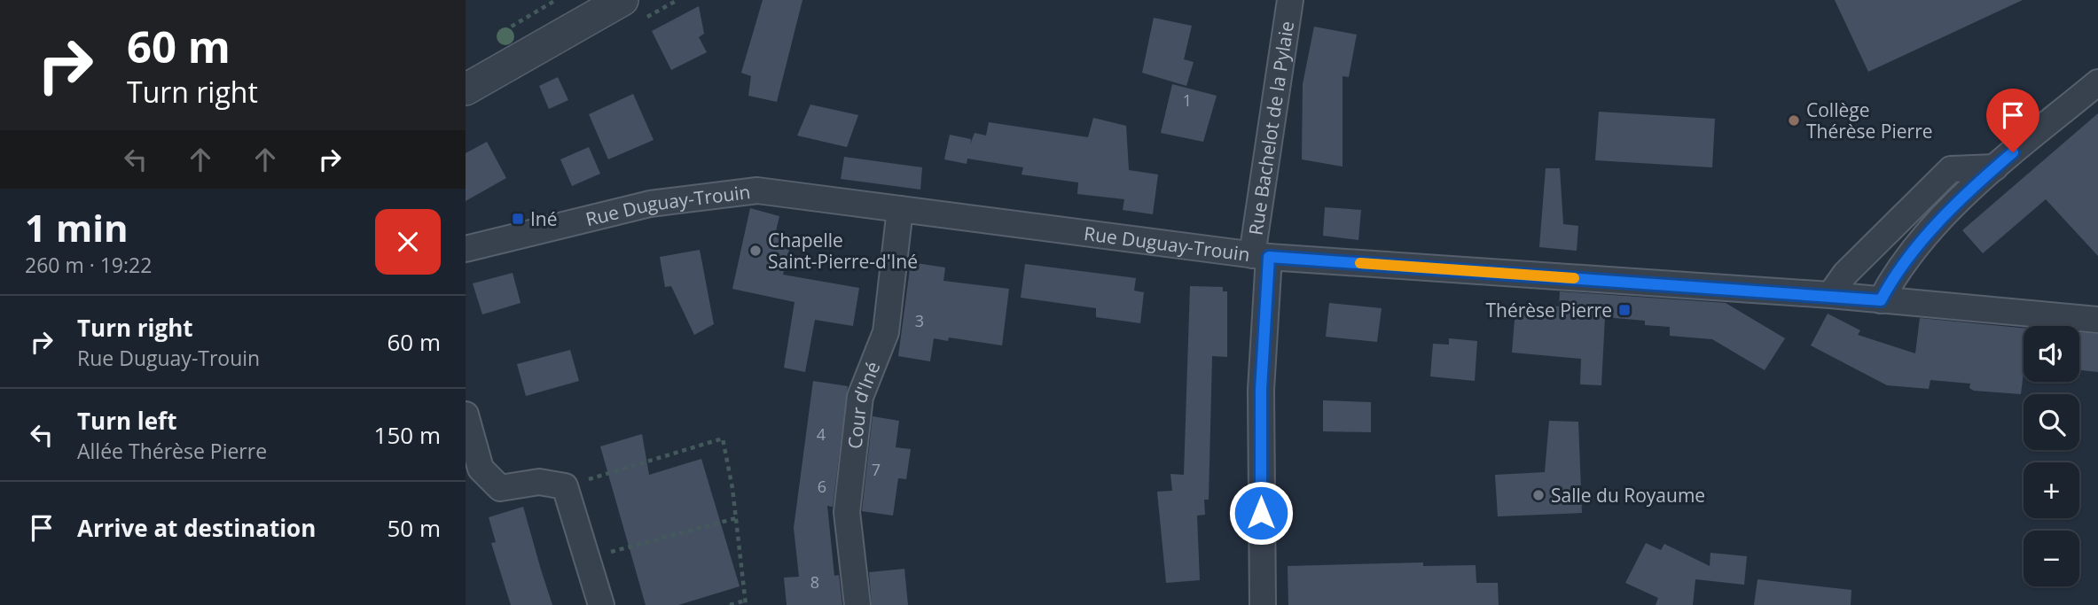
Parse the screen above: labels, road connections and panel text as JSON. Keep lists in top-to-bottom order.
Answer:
{
  "streets": {
    "street": ["Rue Bachelot de la Pylaie", "Rue Duguay-Trouin", "Cour d'Iné"]
  },
  "crossings": [
    ["Rue Bachelot de la Pylaie", "Rue Duguay-Trouin"],
    ["Rue Duguay-Trouin", "Cour d'Iné"]
  ],
  "places": {
    "other": ["Collège Thérèse Pierre", "Chapelle Saint-Pierre-d'Iné", "Salle du Royaume"],
    "transit": ["Iné", "Thérèse Pierre"]
  },
  "house_numbers": [
    "1",
    "3",
    "4",
    "7",
    "6",
    "8"
  ],
  "page": {
    "turn": ["60 m", "Turn right"],
    "heading": ["1 min", "260 m · 19:22"],
    "list": [
      {
        "name": "Turn right",
        "note": "Rue Duguay-Trouin",
        "value": "60 m"
      },
      {
        "name": "Turn left",
        "note": "Allée Thérèse Pierre",
        "value": "150 m"
      },
      {
        "name": "Arrive at destination",
        "value": "50 m"
      }
    ],
    "map_buttons": ["+", "−"]
  }
}
